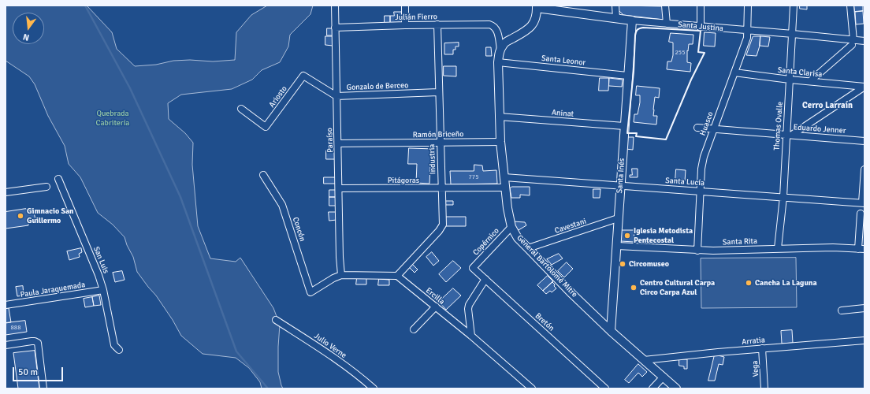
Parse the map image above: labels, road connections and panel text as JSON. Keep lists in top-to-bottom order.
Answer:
{
  "streets": {
    "street": [
      "Julián Fierro",
      "Santa Justina",
      "Santa Leonor",
      "Santa Clarisa",
      "Gonzalo de Berceo",
      "Ariosto",
      "Aninat",
      "Huasco",
      "Thomas Ovalle",
      "Eduardo Jenner",
      "Ramón Briceño",
      "Paraíso",
      "Industria",
      "Santa Inés",
      "Pitágoras",
      "Santa Lucía",
      "Cavestani",
      "Concón",
      "Copérnico",
      "Santa Rita",
      "San Luis",
      "General Bartolomé Mitre",
      "Paula Jaraquemada",
      "Ercilla",
      "Bretón",
      "Arratia",
      "Julio Verne",
      "Vega"
    ]
  },
  "crossings": [
    ["Julián Fierro", "Paraíso"],
    ["Julián Fierro", "Industria"],
    ["Julián Fierro", "General Bartolomé Mitre"],
    ["Santa Justina", "Huasco"],
    ["Santa Justina", "Thomas Ovalle"],
    ["Santa Justina", "Santa Inés"],
    ["Santa Leonor", "Santa Inés"],
    ["Santa Leonor", "General Bartolomé Mitre"],
    ["Santa Clarisa", "Huasco"],
    ["Santa Clarisa", "Thomas Ovalle"],
    ["Gonzalo de Berceo", "Ariosto"],
    ["Gonzalo de Berceo", "Paraíso"],
    ["Gonzalo de Berceo", "Industria"],
    ["Aninat", "Santa Inés"],
    ["Aninat", "General Bartolomé Mitre"],
    ["Huasco", "Eduardo Jenner"],
    ["Huasco", "Santa Lucía"],
    ["Huasco", "Santa Rita"],
    ["Thomas Ovalle", "Eduardo Jenner"],
    ["Thomas Ovalle", "Santa Lucía"],
    ["Thomas Ovalle", "Santa Rita"],
    ["Ramón Briceño", "Paraíso"],
    ["Ramón Briceño", "Industria"],
    ["Ramón Briceño", "General Bartolomé Mitre"],
    ["Paraíso", "Pitágoras"],
    ["Paraíso", "Concón"],
    ["Industria", "Pitágoras"],
    ["Industria", "Ercilla"],
    ["Santa Inés", "Santa Lucía"],
    ["Santa Inés", "Cavestani"],
    ["Santa Inés", "Santa Rita"],
    ["Santa Inés", "General Bartolomé Mitre"],
    ["Pitágoras", "General Bartolomé Mitre"],
    ["Santa Lucía", "General Bartolomé Mitre"],
    ["Cavestani", "General Bartolomé Mitre"],
    ["Copérnico", "General Bartolomé Mitre"],
    ["Copérnico", "Bretón"],
    ["San Luis", "Paula Jaraquemada"],
    ["General Bartolomé Mitre", "Arratia"],
    ["Arratia", "Vega"]
  ],
  "districts": ["Cerro Larraín"],
  "parks": ["Quebrada Cabritería"],
  "places": [
    "Gimnacio San Guillermo",
    "Iglesia Metodista Pentecostal",
    "Circomuseo",
    "Cancha La Laguna",
    "Centro Cultural Carpa Circo Carpa Azul"
  ],
  "house_numbers": ["255", "775", "888"],
  "scale_bar": "50 m",
  "north": "bottom"
}
